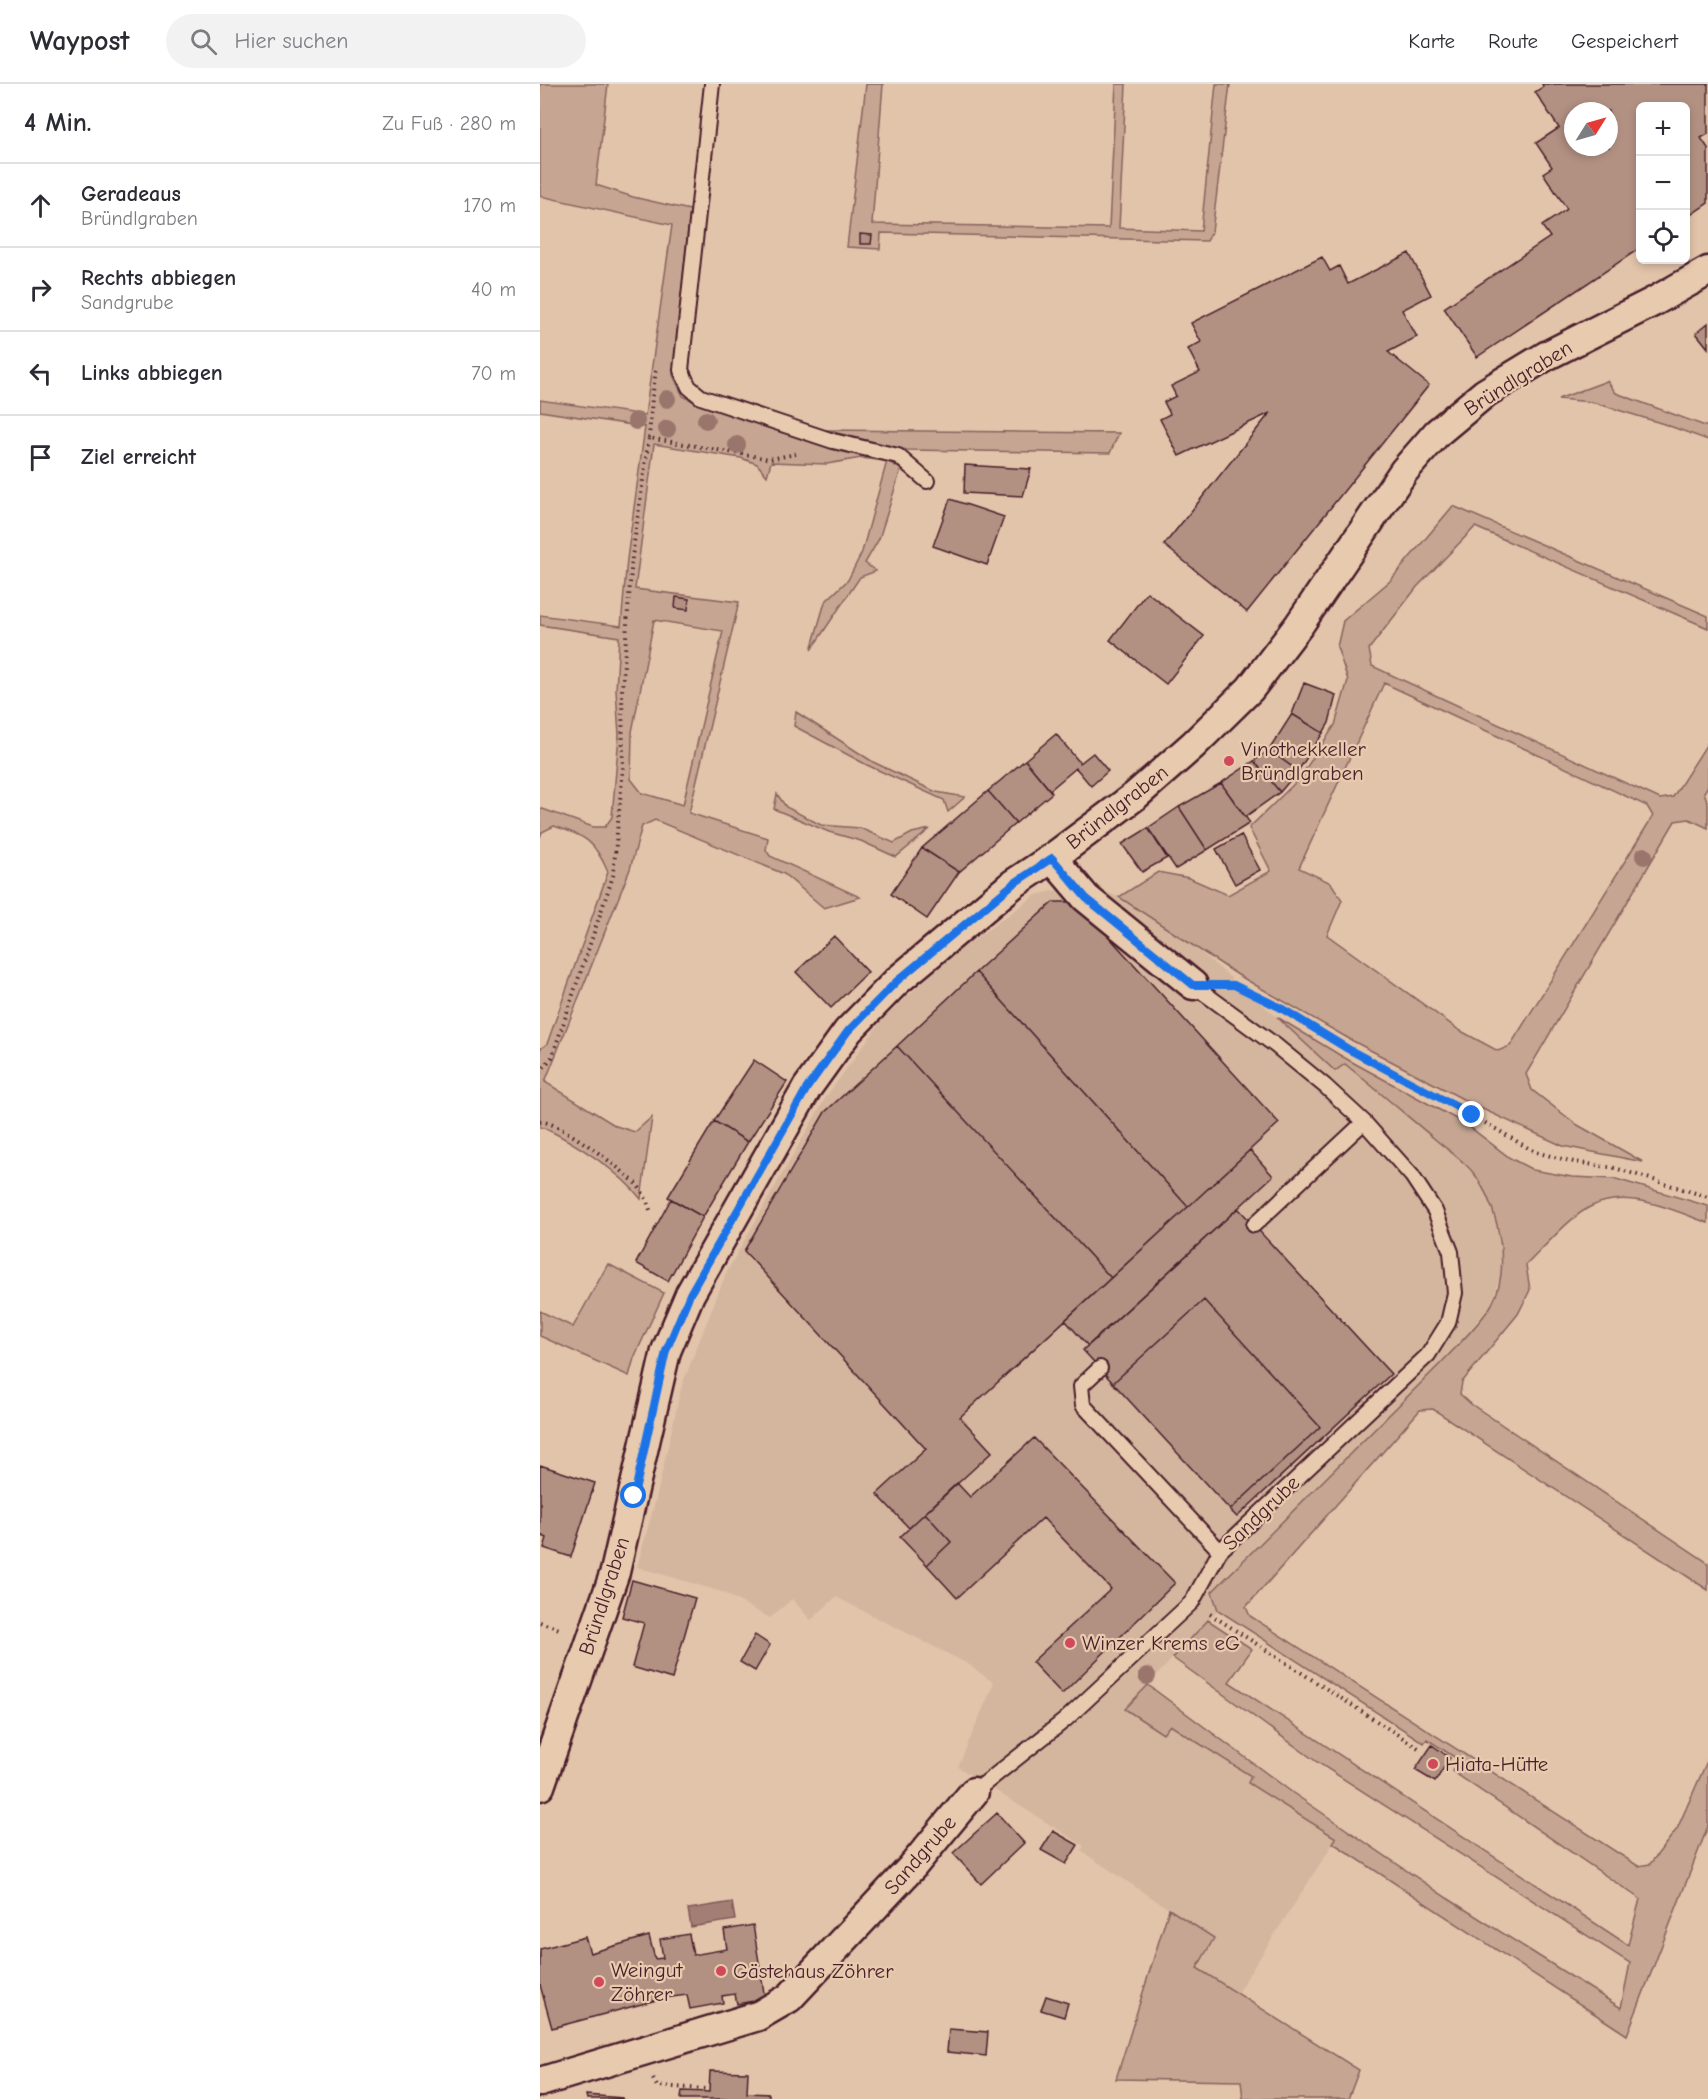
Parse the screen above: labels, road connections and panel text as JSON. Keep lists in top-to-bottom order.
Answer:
{
  "streets": {
    "street": ["Bründlgraben", "Sandgrube"]
  },
  "crossings": [
    ["Bründlgraben", "Sandgrube"]
  ],
  "places": [
    "Vinothekkeller Bründlgraben",
    "Winzer Krems eG",
    "Hiata-Hütte",
    "Gästehaus Zöhrer",
    "Weingut Zöhrer"
  ],
  "north": "top right",
  "page": {
    "header": "Waypost",
    "search": "Hier suchen",
    "nav": ["Karte", "Route", "Gespeichert"],
    "heading": ["4 Min.", "Zu Fuß · 280 m"],
    "map_buttons": ["+", "−"],
    "list": [
      ["Geradeaus", "Bründlgraben", "170 m"],
      ["Rechts abbiegen", "Sandgrube", "40 m"],
      ["Links abbiegen", "70 m"],
      "Ziel erreicht"
    ]
  }
}
